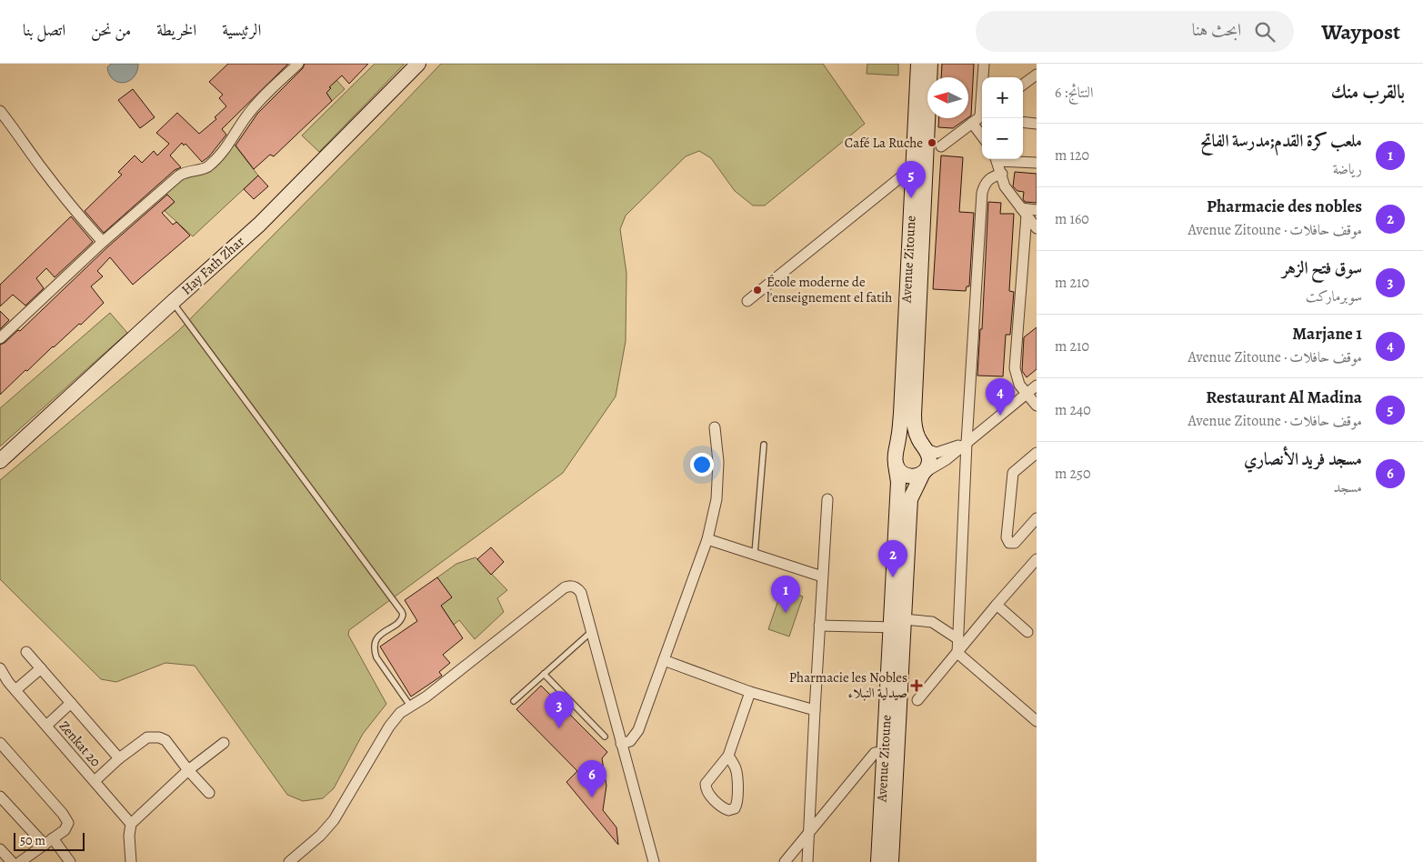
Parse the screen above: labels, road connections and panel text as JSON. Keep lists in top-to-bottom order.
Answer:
{
  "streets": {
    "main road": ["Avenue Zitoune", "Hay Fath Zhar"],
    "street": ["Zenkat 20"]
  },
  "places": {
    "other": ["Café La Ruche", "École moderne de l'enseignement el fatih"],
    "health": ["Pharmacie les Nobles صيدلية النبلاء"]
  },
  "scale_bar": "50 m",
  "north": "left",
  "page": {
    "header": "Waypost",
    "search": "ابحث هنا",
    "nav": [
      "الرئيسية",
      "الخريطة",
      "من نحن",
      "اتصل بنا"
    ],
    "heading": ["بالقرب منك", "النتائج: 6"],
    "map_buttons": ["+", "−"],
    "list": [
      {
        "mark": "1",
        "name": "ملعب كرة القدم;مدرسة الفاتح",
        "note": "رياضة",
        "value": "120 m"
      },
      {
        "mark": "2",
        "name": "Pharmacie des nobles",
        "note": "موقف حافلات · Avenue Zitoune",
        "value": "160 m"
      },
      {
        "mark": "3",
        "name": "سوق فتح الزهر",
        "note": "سوبرماركت",
        "value": "210 m"
      },
      {
        "mark": "4",
        "name": "Marjane 1",
        "note": "موقف حافلات · Avenue Zitoune",
        "value": "210 m"
      },
      {
        "mark": "5",
        "name": "Restaurant Al Madina",
        "note": "موقف حافلات · Avenue Zitoune",
        "value": "240 m"
      },
      {
        "mark": "6",
        "name": "مسجد فريد الأنصاري",
        "note": "مسجد",
        "value": "250 m"
      }
    ],
    "pins": [
      "5",
      "4",
      "2",
      "1",
      "3",
      "6"
    ],
    "scale": "50 m"
  }
}
